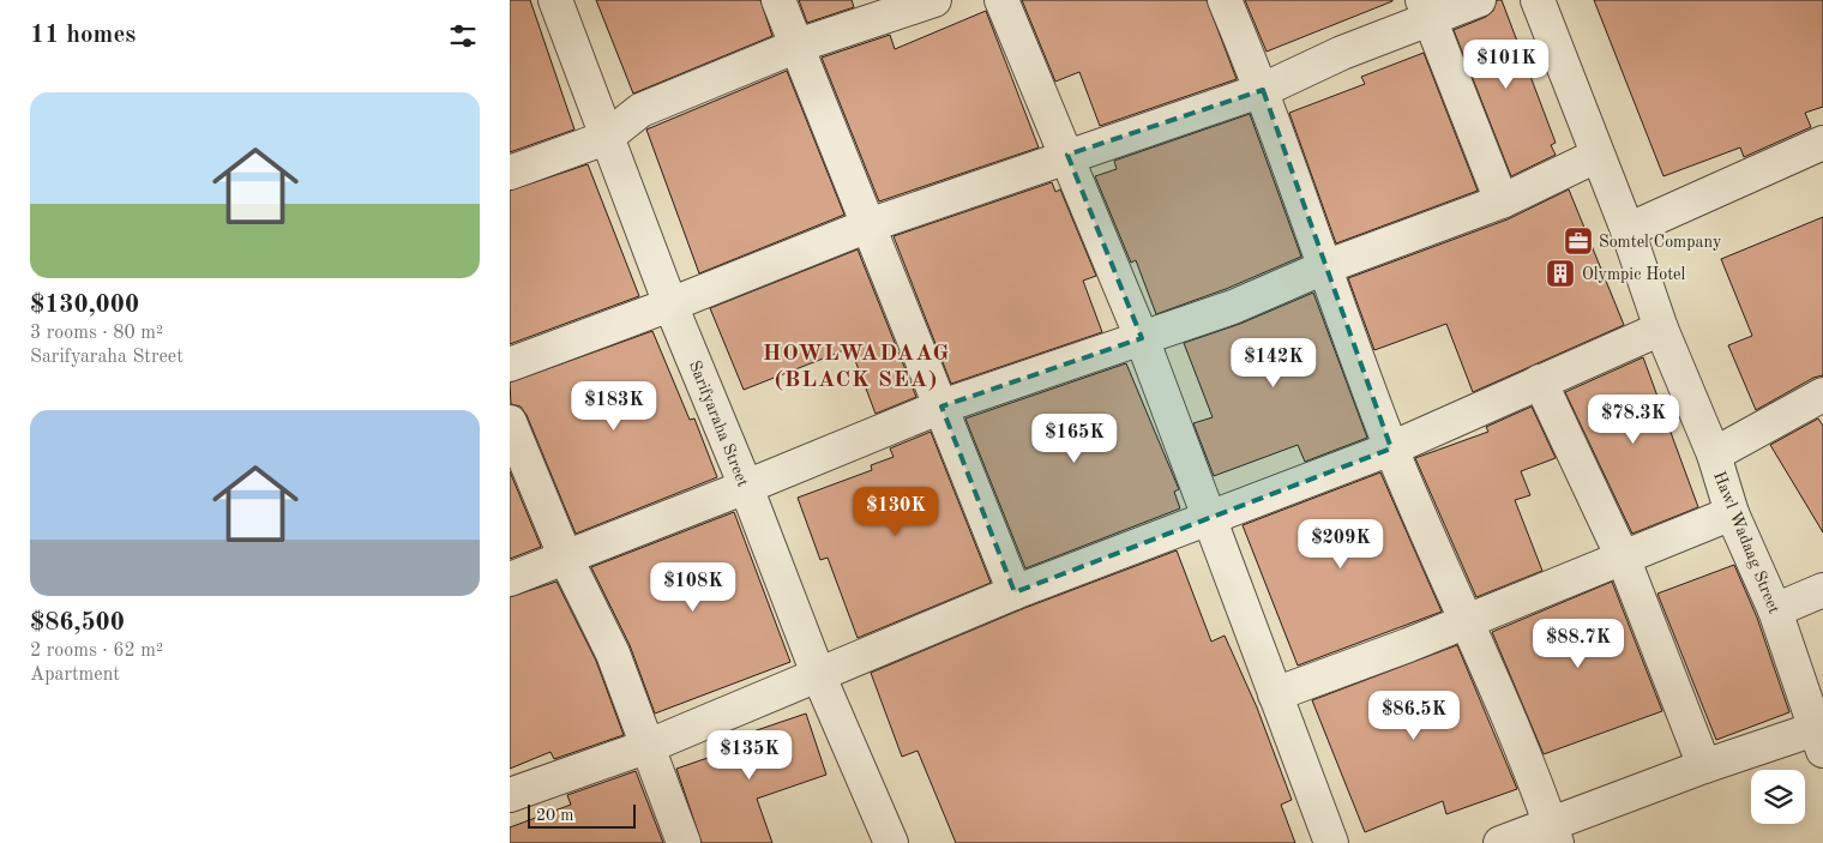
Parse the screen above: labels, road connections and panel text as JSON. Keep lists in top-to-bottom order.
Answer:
{
  "streets": {
    "street": ["Sarifyaraha Street", "Hawl Wadaag Street"]
  },
  "districts": ["HOWLWADAAG (BLACK SEA)"],
  "places": {
    "office": ["Somtel Company"],
    "building": ["Olympic Hotel"]
  },
  "scale_bar": "20 m",
  "page": {
    "heading": "11 homes",
    "price": [
      "$101K",
      "$142K",
      "$183K",
      "$78.3K",
      "$165K",
      "$130K",
      "$209K",
      "$108K",
      "$88.7K",
      "$86.5K",
      "$135K"
    ],
    "list": [
      {
        "name": "$130,000",
        "note": "3 rooms · 80 m² · Sarifyaraha Street"
      },
      {
        "name": "$86,500",
        "note": "2 rooms · 62 m² · Apartment"
      }
    ],
    "scale": "20 m"
  }
}
